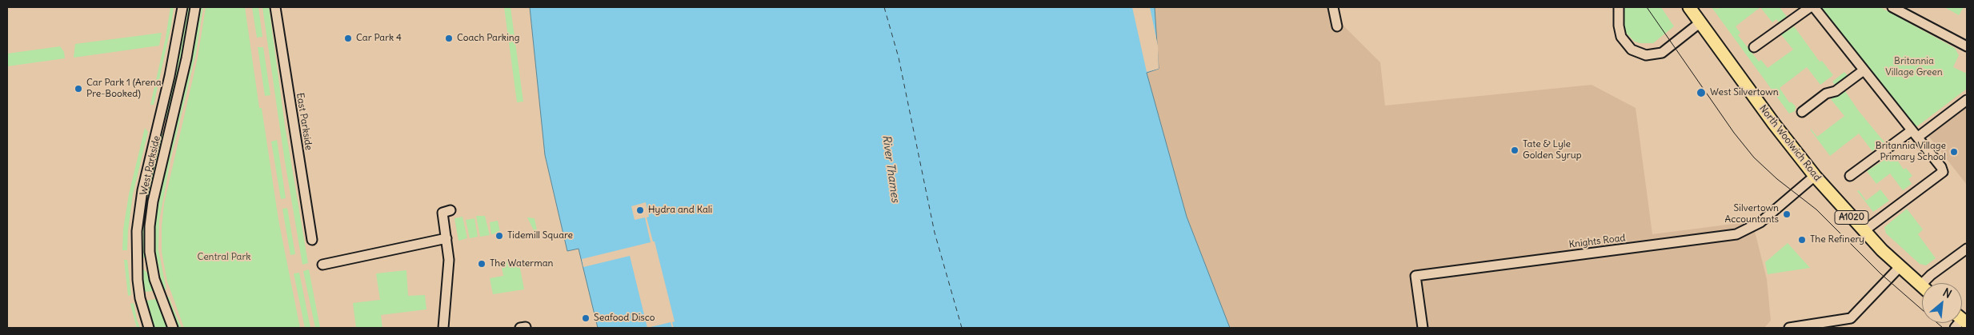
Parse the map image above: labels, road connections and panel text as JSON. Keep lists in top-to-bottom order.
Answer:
{
  "streets": {
    "main road": ["North Woolwich Road", "A1020"],
    "street": ["East Parkside", "West Parkside", "Knights Road"]
  },
  "crossings": [
    ["North Woolwich Road", "A1020"],
    ["North Woolwich Road", "Knights Road"]
  ],
  "water": ["River Thames"],
  "parks": ["Britannia Village Green", "Central Park"],
  "places": [
    "Car Park 4",
    "Coach Parking",
    "Car Park 1 (Arena Pre-Booked)",
    "West Silvertown",
    "Tate & Lyle Golden Syrup",
    "Britannia Village Primary School",
    "Hydra and Kali",
    "Silvertown Accountants",
    "Tidemill Square",
    "The Refinery",
    "The Waterman",
    "Seafood Disco"
  ],
  "north": "top right"
}
